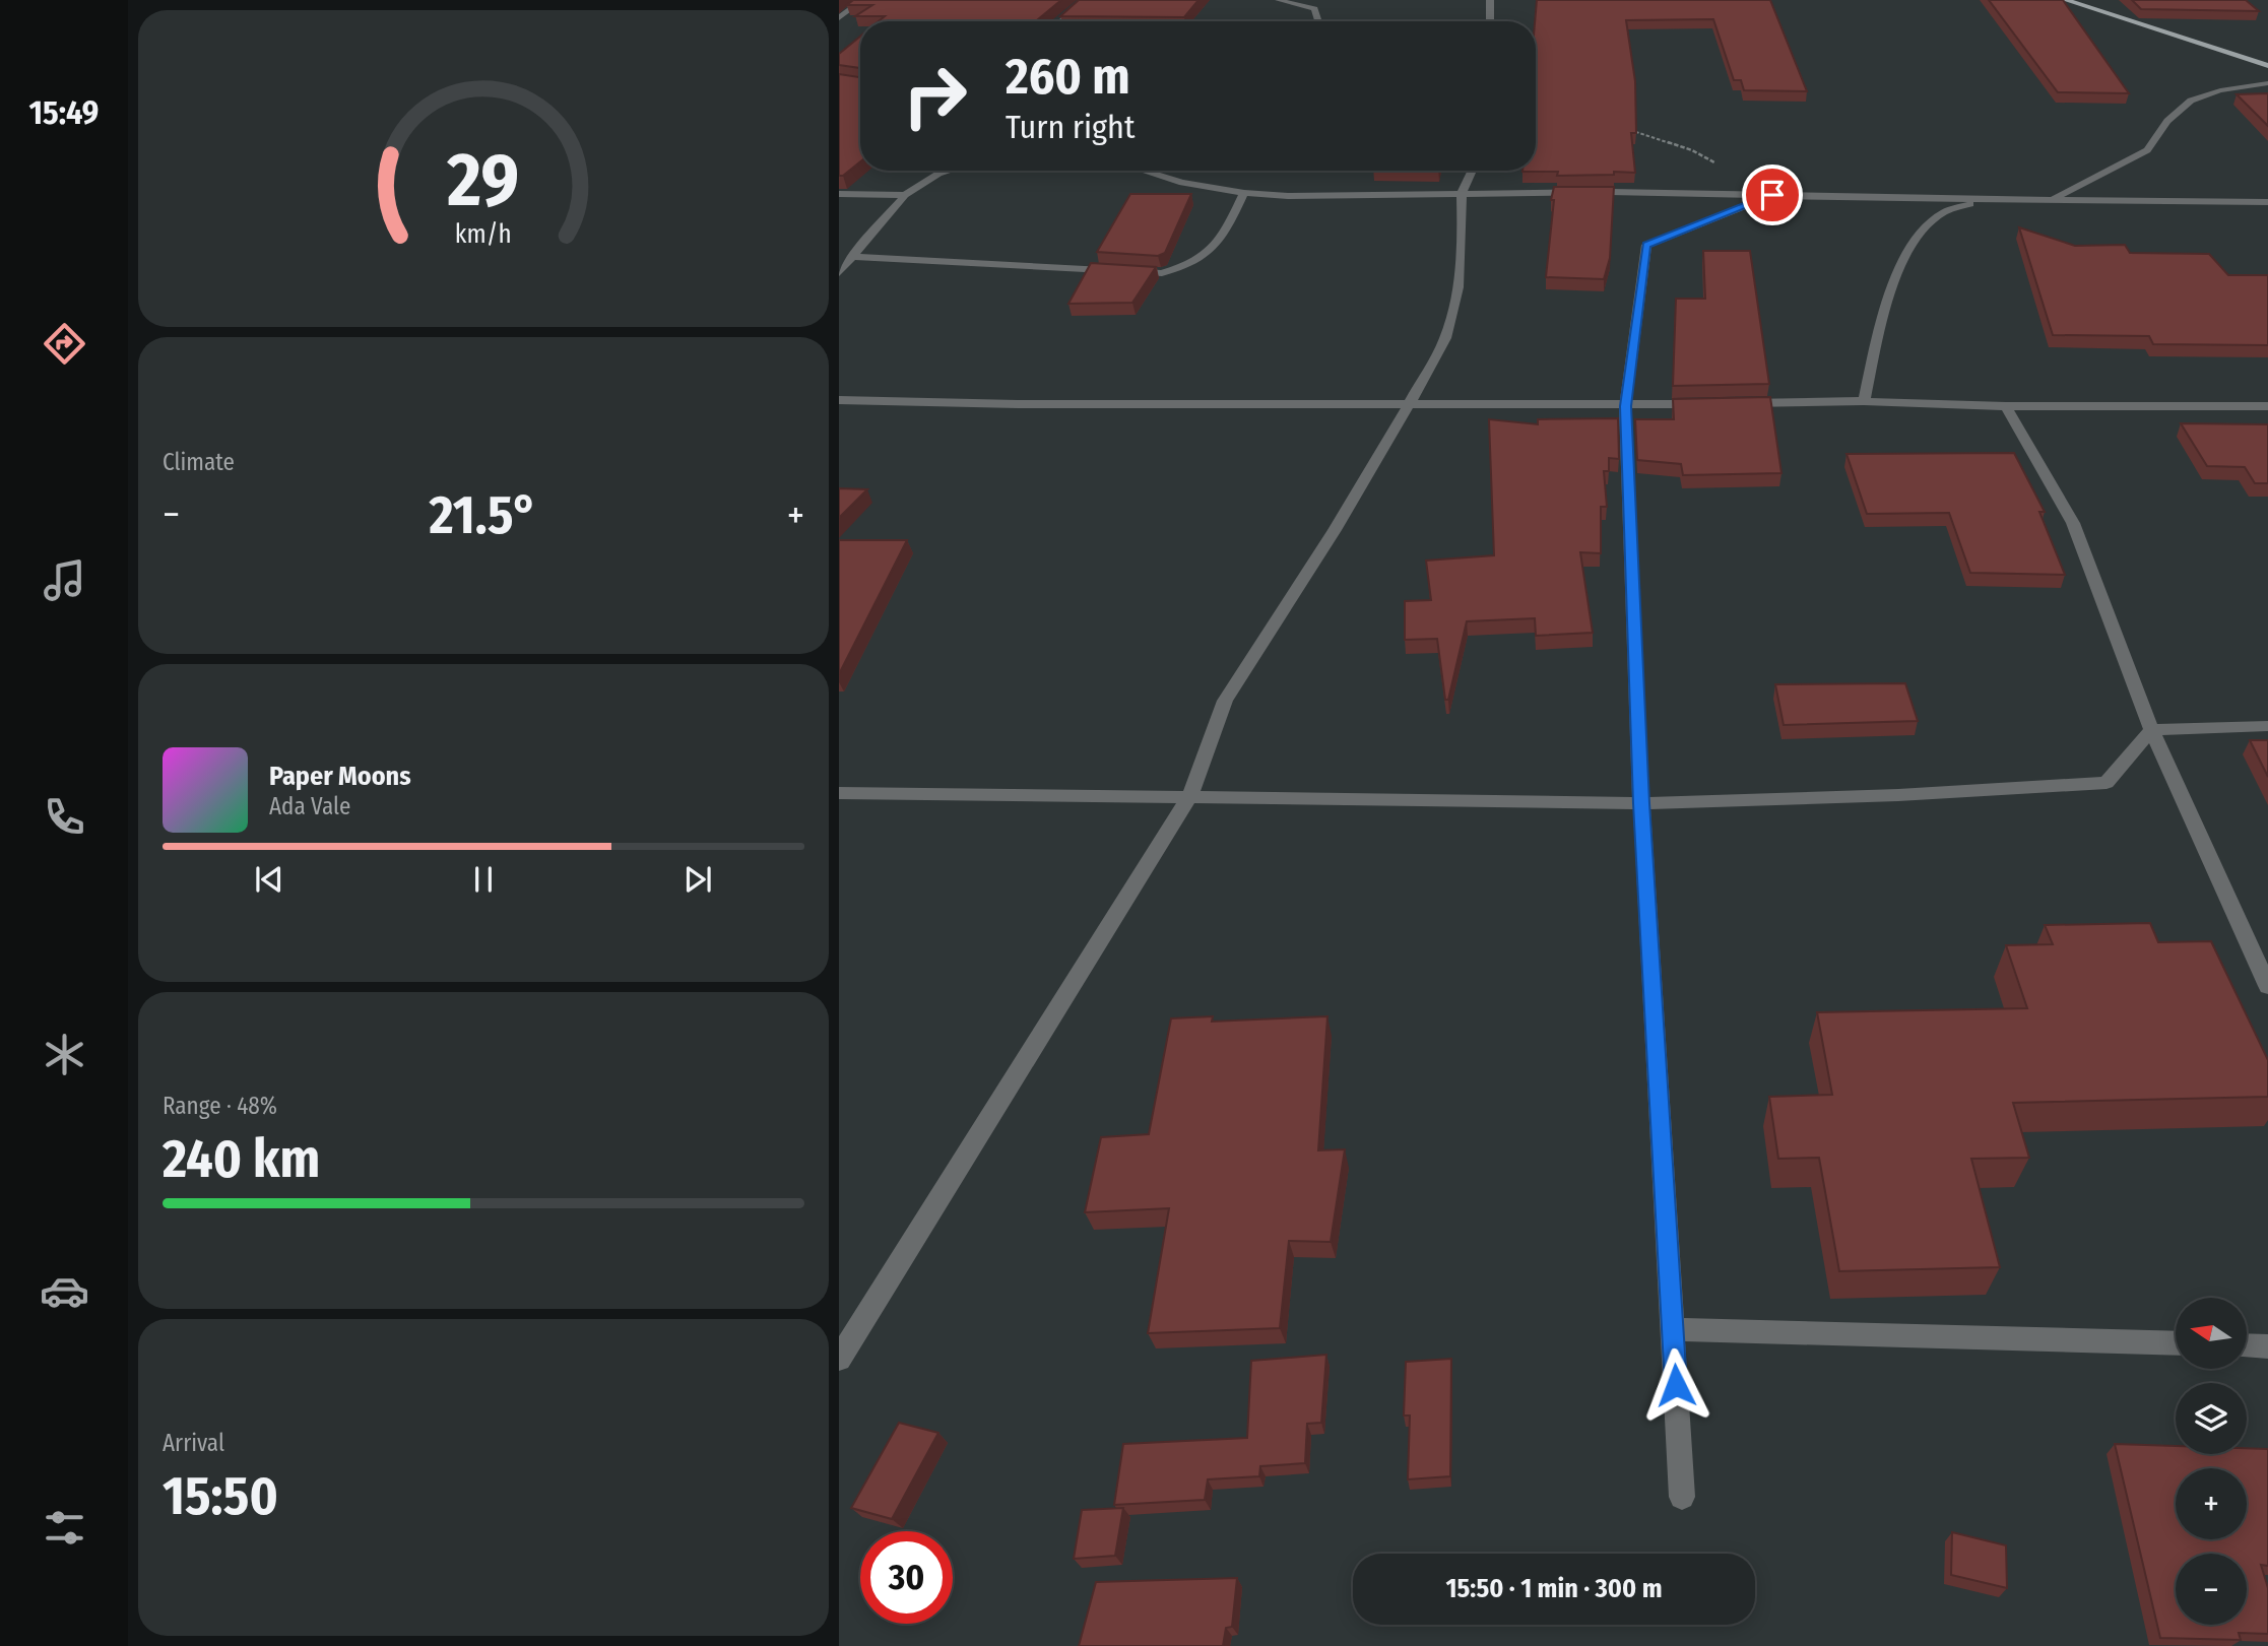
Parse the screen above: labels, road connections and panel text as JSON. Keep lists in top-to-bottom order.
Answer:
{
  "north": "left",
  "page": {
    "tabs": "15:49",
    "turn": ["260 m", "Turn right"],
    "tile": [
      "Climate",
      ["Range · 48%", "240 km"],
      ["Arrival", "15:50"]
    ],
    "heat": ["−", "21.5°", "+"],
    "song": ["Paper Moons", "Ada Vale"],
    "map_buttons": ["+", "−"],
    "limit": "30",
    "trip": "15:50 · 1 min · 300 m",
    "gauge": ["29", "km/h"]
  }
}
